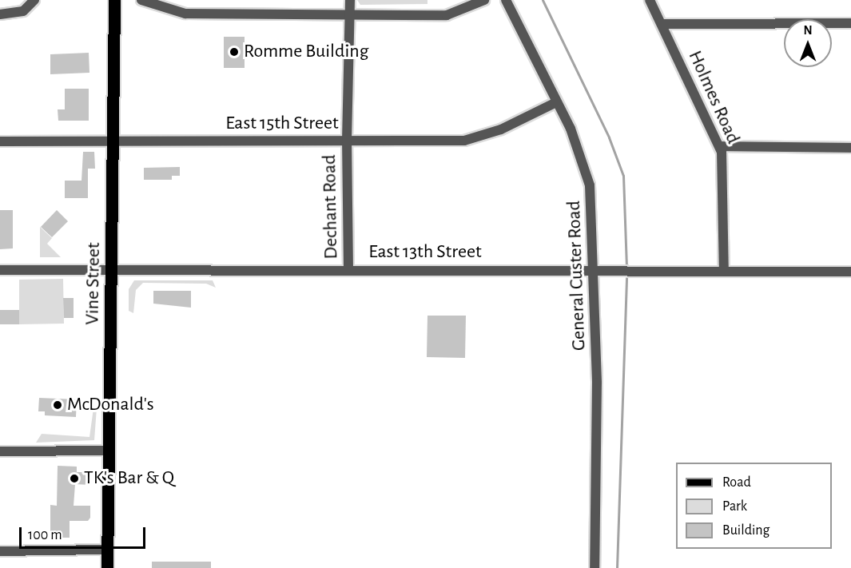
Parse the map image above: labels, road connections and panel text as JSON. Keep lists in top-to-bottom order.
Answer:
{
  "streets": {
    "main road": ["Vine Street"],
    "street": [
      "Holmes Road",
      "East 15th Street",
      "Dechant Road",
      "East 13th Street",
      "General Custer Road"
    ]
  },
  "crossings": [
    ["Holmes Road", "East 13th Street"],
    ["East 15th Street", "Dechant Road"],
    ["East 15th Street", "General Custer Road"],
    ["East 15th Street", "Vine Street"],
    ["Dechant Road", "East 13th Street"],
    ["East 13th Street", "General Custer Road"],
    ["East 13th Street", "Vine Street"]
  ],
  "places": ["Romme Building", "McDonald's", "TK's Bar & Q"],
  "legend": ["Road", "Park", "Building"],
  "scale_bar": "100 m",
  "north": "top"
}
